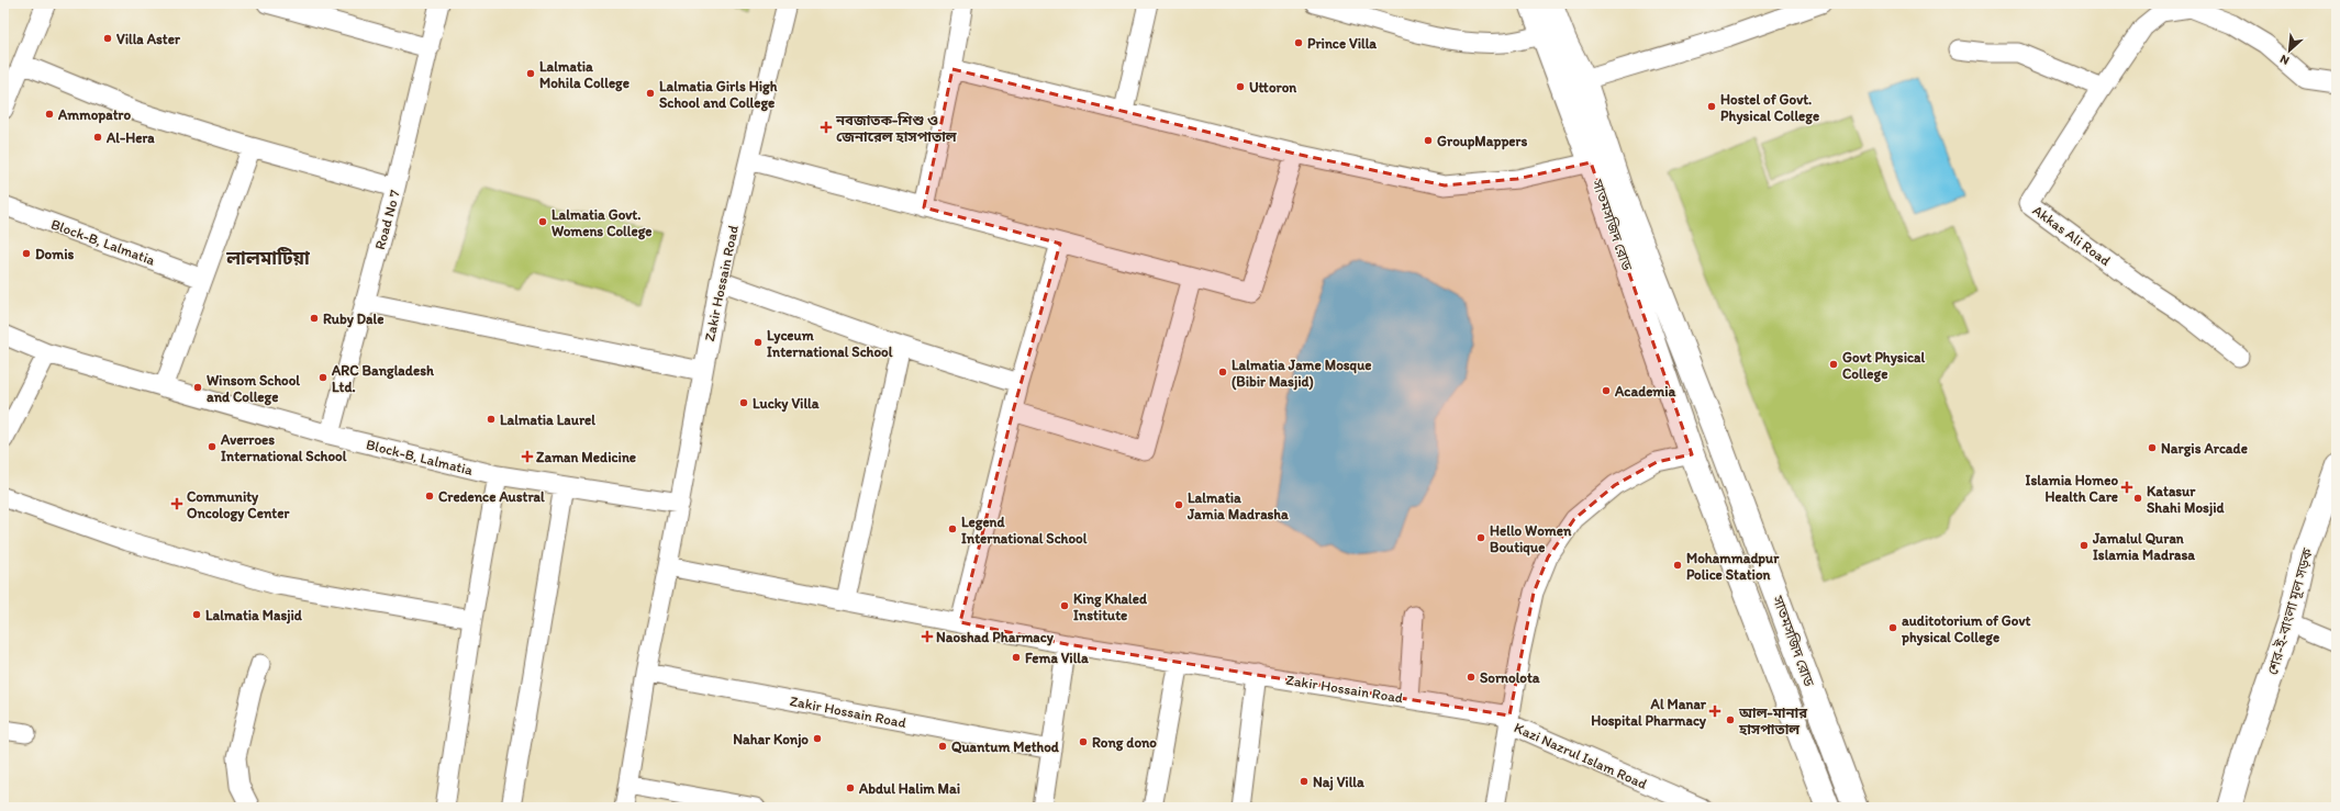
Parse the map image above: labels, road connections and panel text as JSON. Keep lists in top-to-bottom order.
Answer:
{
  "streets": {
    "main road": ["সাতমসজিদ রোড", "শের-ই-বাংলা মূল সড়ক"],
    "street": [
      "Road No 7",
      "Akkas Ali Road",
      "Block-B, Lalmatia",
      "Zakir Hossain Road",
      "Kazi Nazrul Islam Road"
    ]
  },
  "crossings": [
    ["Road No 7", "Block-B, Lalmatia"],
    ["Block-B, Lalmatia", "Zakir Hossain Road"],
    ["Zakir Hossain Road", "Kazi Nazrul Islam Road"]
  ],
  "districts": ["লালমাটিয়া"],
  "places": {
    "other": [
      "Villa Aster",
      "Prince Villa",
      "Lalmatia Mohila College",
      "Uttoron",
      "Lalmatia Girls High School and College",
      "Hostel of Govt. Physical College",
      "Ammopatro",
      "Al-Hera",
      "GroupMappers",
      "Lalmatia Govt. Womens College",
      "Domis",
      "Ruby Dale",
      "Lyceum International School",
      "Govt Physical College",
      "Lalmatia Jame Mosque (Bibir Masjid)",
      "ARC Bangladesh Ltd.",
      "Winsom School and College",
      "Academia",
      "Lucky Villa",
      "Lalmatia Laurel",
      "Averroes International School",
      "Nargis Arcade",
      "Credence Austral",
      "Katasur Shahi Mosjid",
      "Lalmatia Jamia Madrasha",
      "Legend International School",
      "Hello Women Boutique",
      "Jamalul Quran Islamia Madrasa",
      "Mohammadpur Police Station",
      "King Khaled Institute",
      "Lalmatia Masjid",
      "auditotorium of Govt physical College",
      "Fema Villa",
      "Sornolota",
      "আল-মানার হাসপাতাল",
      "Nahar Konjo",
      "Rong dono",
      "Quantum Method",
      "Naj Villa",
      "Abdul Halim Mai"
    ],
    "health": [
      "নবজাতক-শিশু ও জেনারেল হাসপাতাল",
      "Zaman Medicine",
      "Islamia Homeo Health Care",
      "Community Oncology Center",
      "Naoshad Pharmacy",
      "Al Manar Hospital Pharmacy"
    ]
  },
  "north": "bottom left"
}
